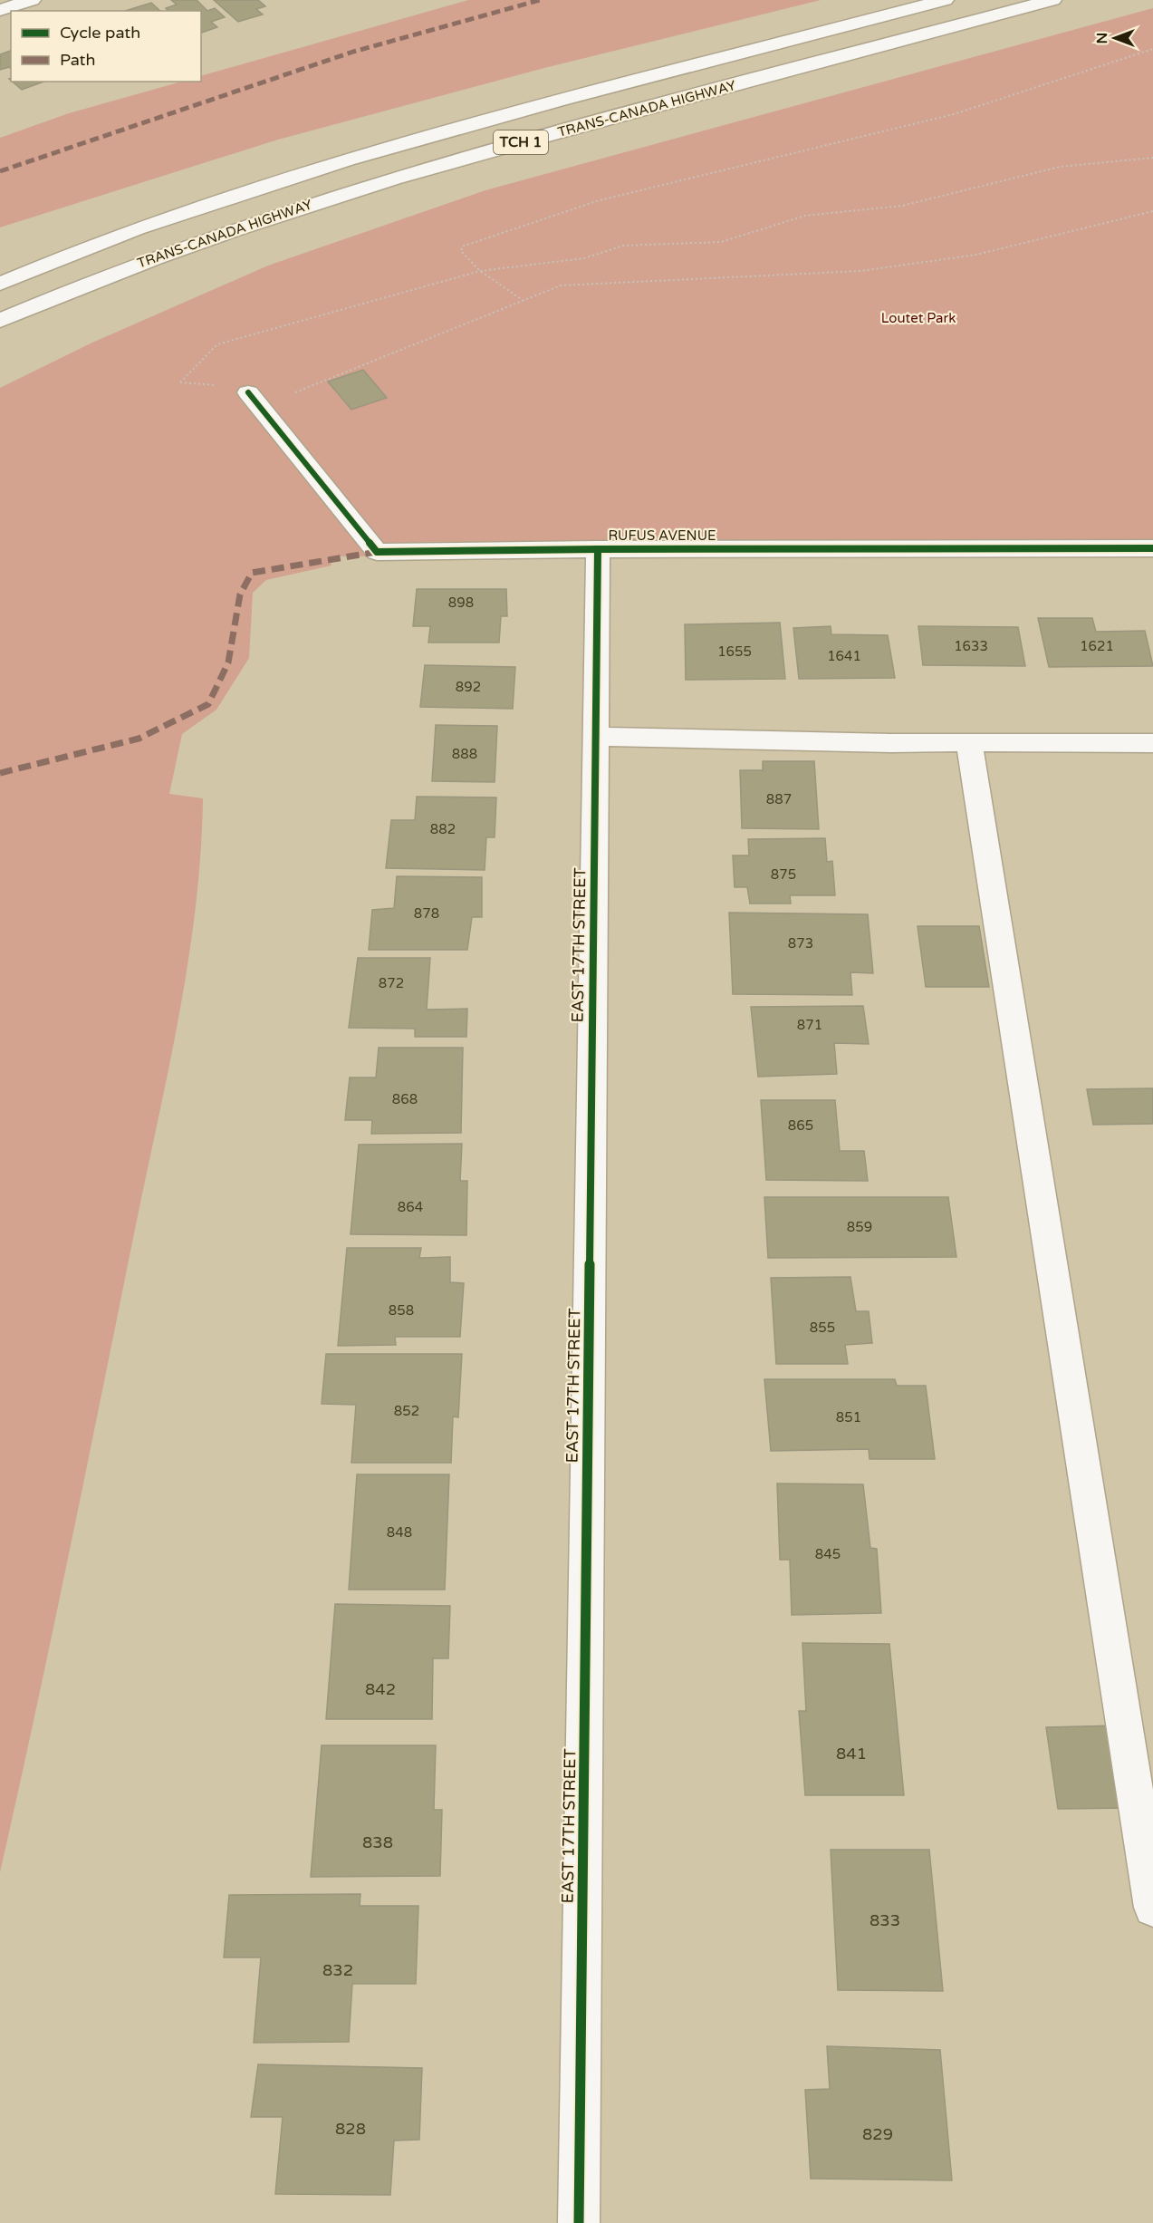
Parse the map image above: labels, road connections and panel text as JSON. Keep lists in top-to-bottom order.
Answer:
{
  "streets": {
    "main road": [
      "TRANS-CANADA HIGHWAY",
      "TCH 1",
      "RUFUS AVENUE",
      "EAST 17TH STREET"
    ]
  },
  "crossings": [
    ["RUFUS AVENUE", "EAST 17TH STREET"]
  ],
  "parks": ["Loutet Park"],
  "house_numbers": [
    "898",
    "1633",
    "1621",
    "1655",
    "1641",
    "892",
    "888",
    "887",
    "882",
    "875",
    "878",
    "873",
    "872",
    "871",
    "868",
    "865",
    "864",
    "859",
    "858",
    "855",
    "852",
    "851",
    "848",
    "845",
    "842",
    "841",
    "838",
    "833",
    "832",
    "828",
    "829"
  ],
  "legend": ["Cycle path", "Path"],
  "north": "left"
}
